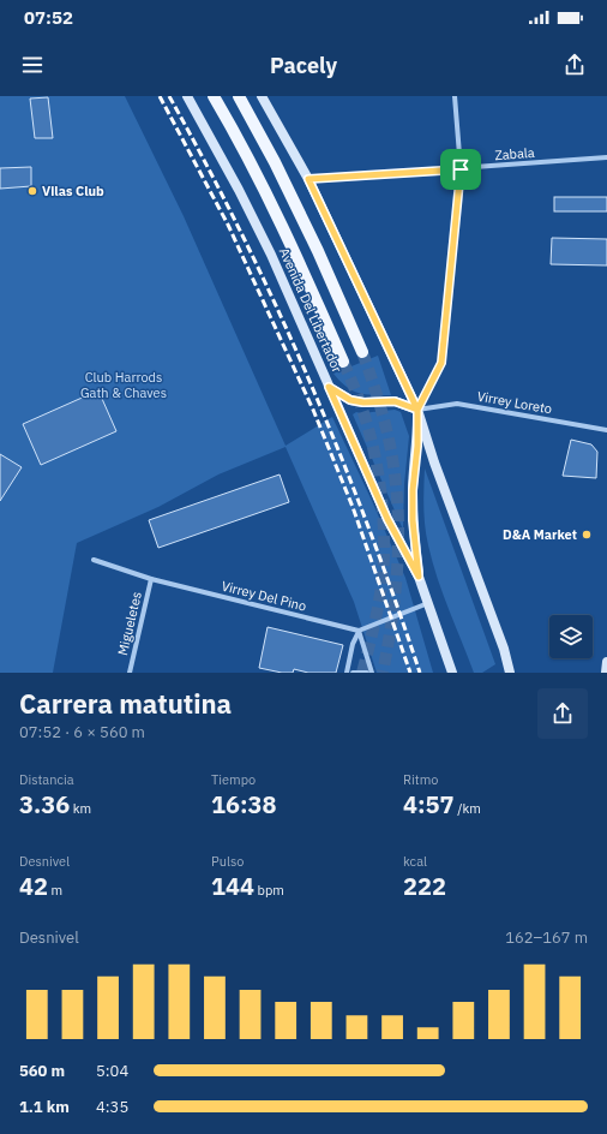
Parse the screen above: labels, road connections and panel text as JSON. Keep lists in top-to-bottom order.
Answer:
{
  "streets": {
    "main road": ["Avenida Del Libertador"],
    "street": [
      "Zabala",
      "Virrey Loreto",
      "Virrey Del Pino",
      "Migueletes"
    ]
  },
  "crossings": [
    ["Virrey Del Pino", "Migueletes"]
  ],
  "parks": ["Club Harrods Gath & Chaves"],
  "places": ["Vilas Club", "D&A Market"],
  "page": {
    "status": "07:52",
    "header": "Pacely",
    "heading": ["Carrera matutina", "07:52 · 6 × 560 m"],
    "stats": [
      ["Distancia", "3.36 km"],
      ["Tiempo", "16:38"],
      ["Ritmo", "4:57 /km"],
      ["Desnivel", "42 m"],
      ["Pulso", "144 bpm"],
      ["kcal", "222"]
    ],
    "chart": ["Desnivel", "162–167 m"],
    "list": [
      {
        "name": "560 m",
        "note": "5:04"
      },
      {
        "name": "1.1 km",
        "note": "4:35"
      }
    ]
  }
}
